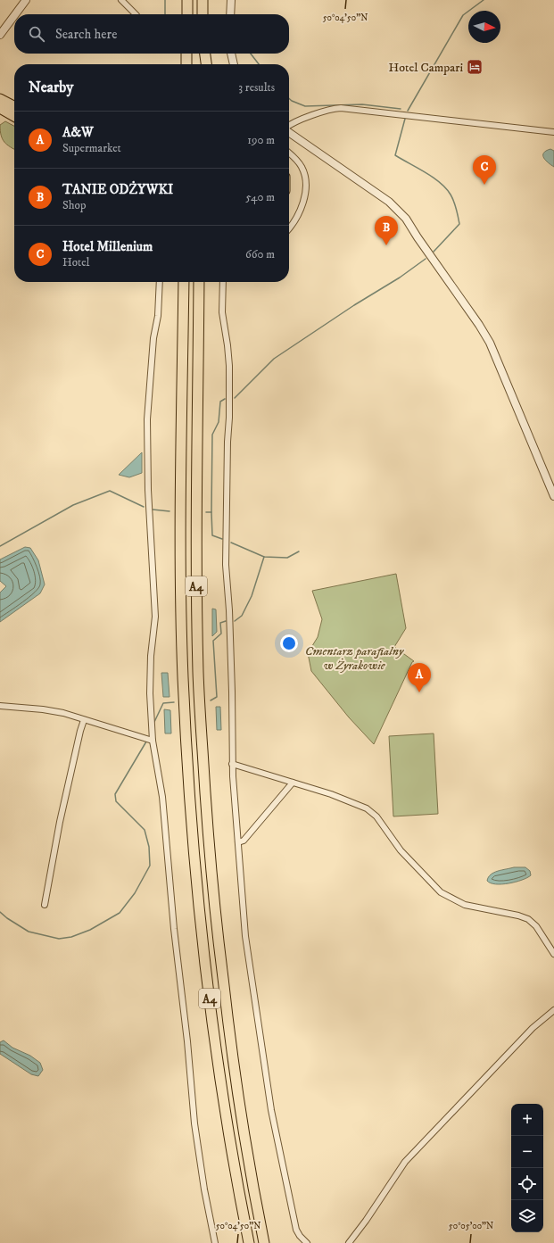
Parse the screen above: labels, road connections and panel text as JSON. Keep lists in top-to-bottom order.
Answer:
{
  "streets": {
    "highway": ["A4"]
  },
  "parks": ["Cmentarz parafialny w Żyrakowie"],
  "places": {
    "hotel": ["Hotel Campari"]
  },
  "north": "right",
  "page": {
    "search": "Search here",
    "heading": ["Nearby", "3 results"],
    "list": [
      {
        "mark": "A",
        "name": "A&W",
        "note": "Supermarket",
        "value": "190 m"
      },
      {
        "mark": "B",
        "name": "TANIE ODŻYWKI",
        "note": "Shop",
        "value": "540 m"
      },
      {
        "mark": "C",
        "name": "Hotel Millenium",
        "note": "Hotel",
        "value": "660 m"
      }
    ],
    "pins": ["C", "B", "A"],
    "map_buttons": ["+", "−"]
  },
  "coordinates": ["50°04'50\"N", "50°05'00\"N"]
}
